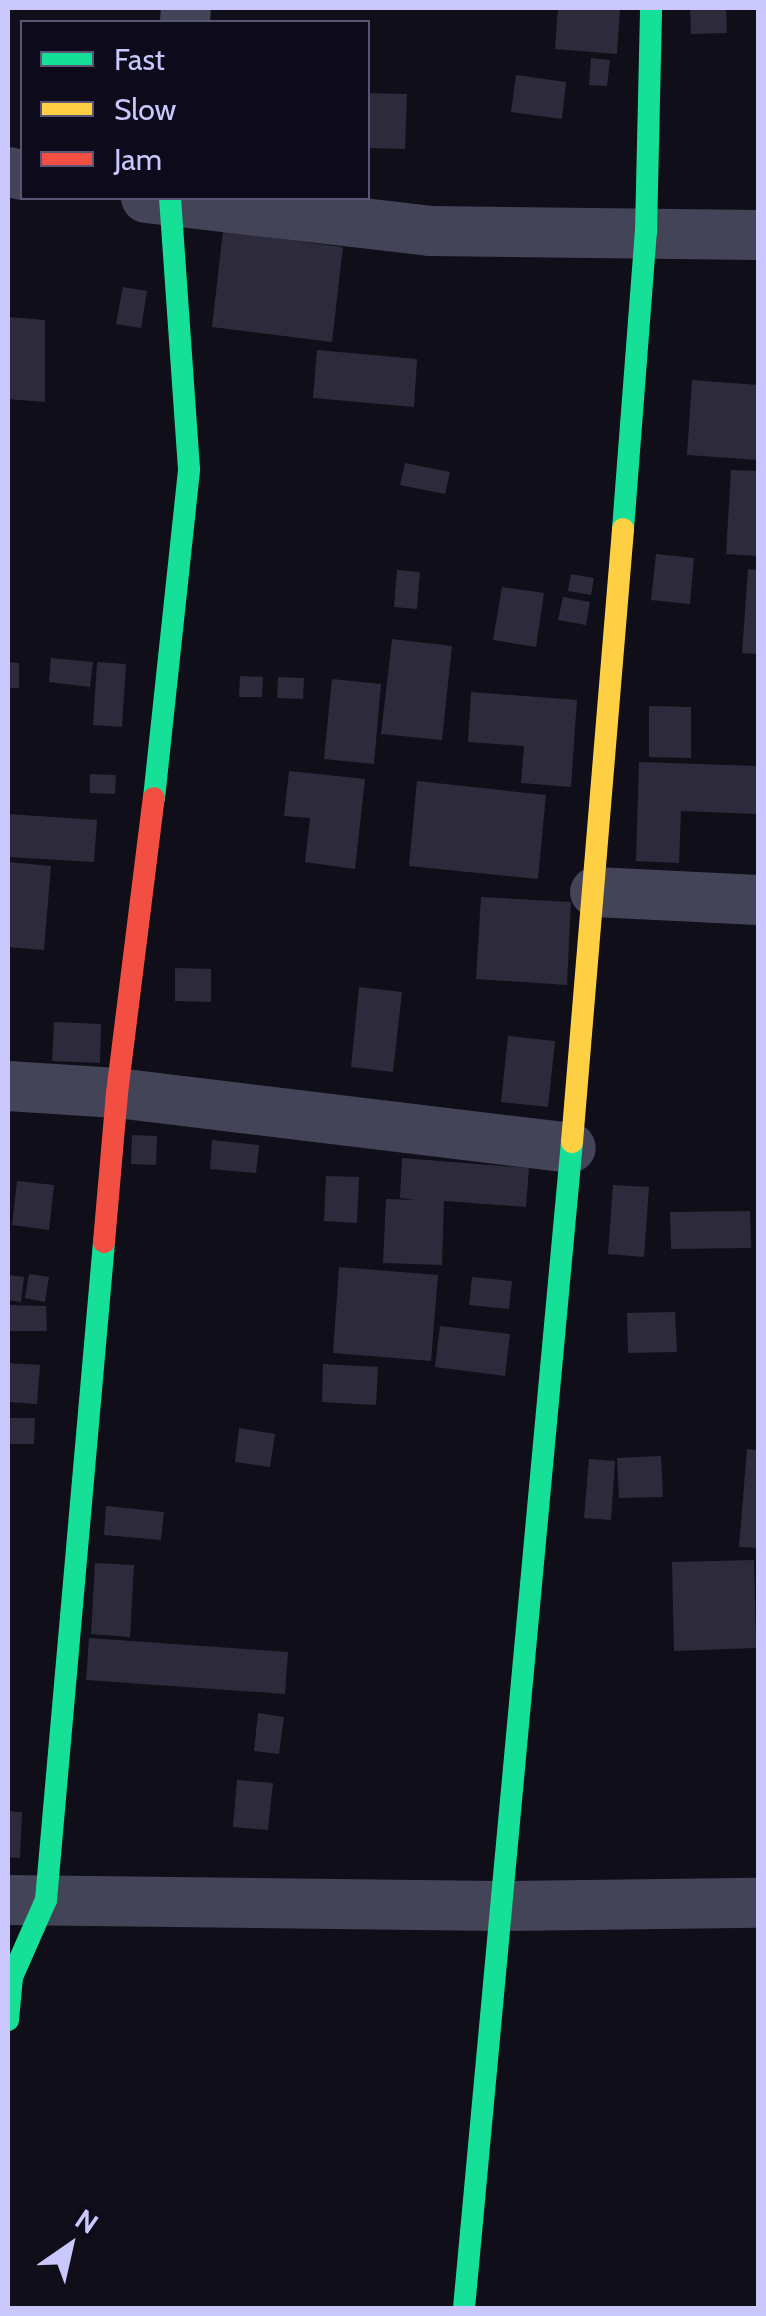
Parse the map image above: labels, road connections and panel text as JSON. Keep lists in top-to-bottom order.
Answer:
{
  "legend": ["Fast", "Slow", "Jam"],
  "north": "top right"
}
